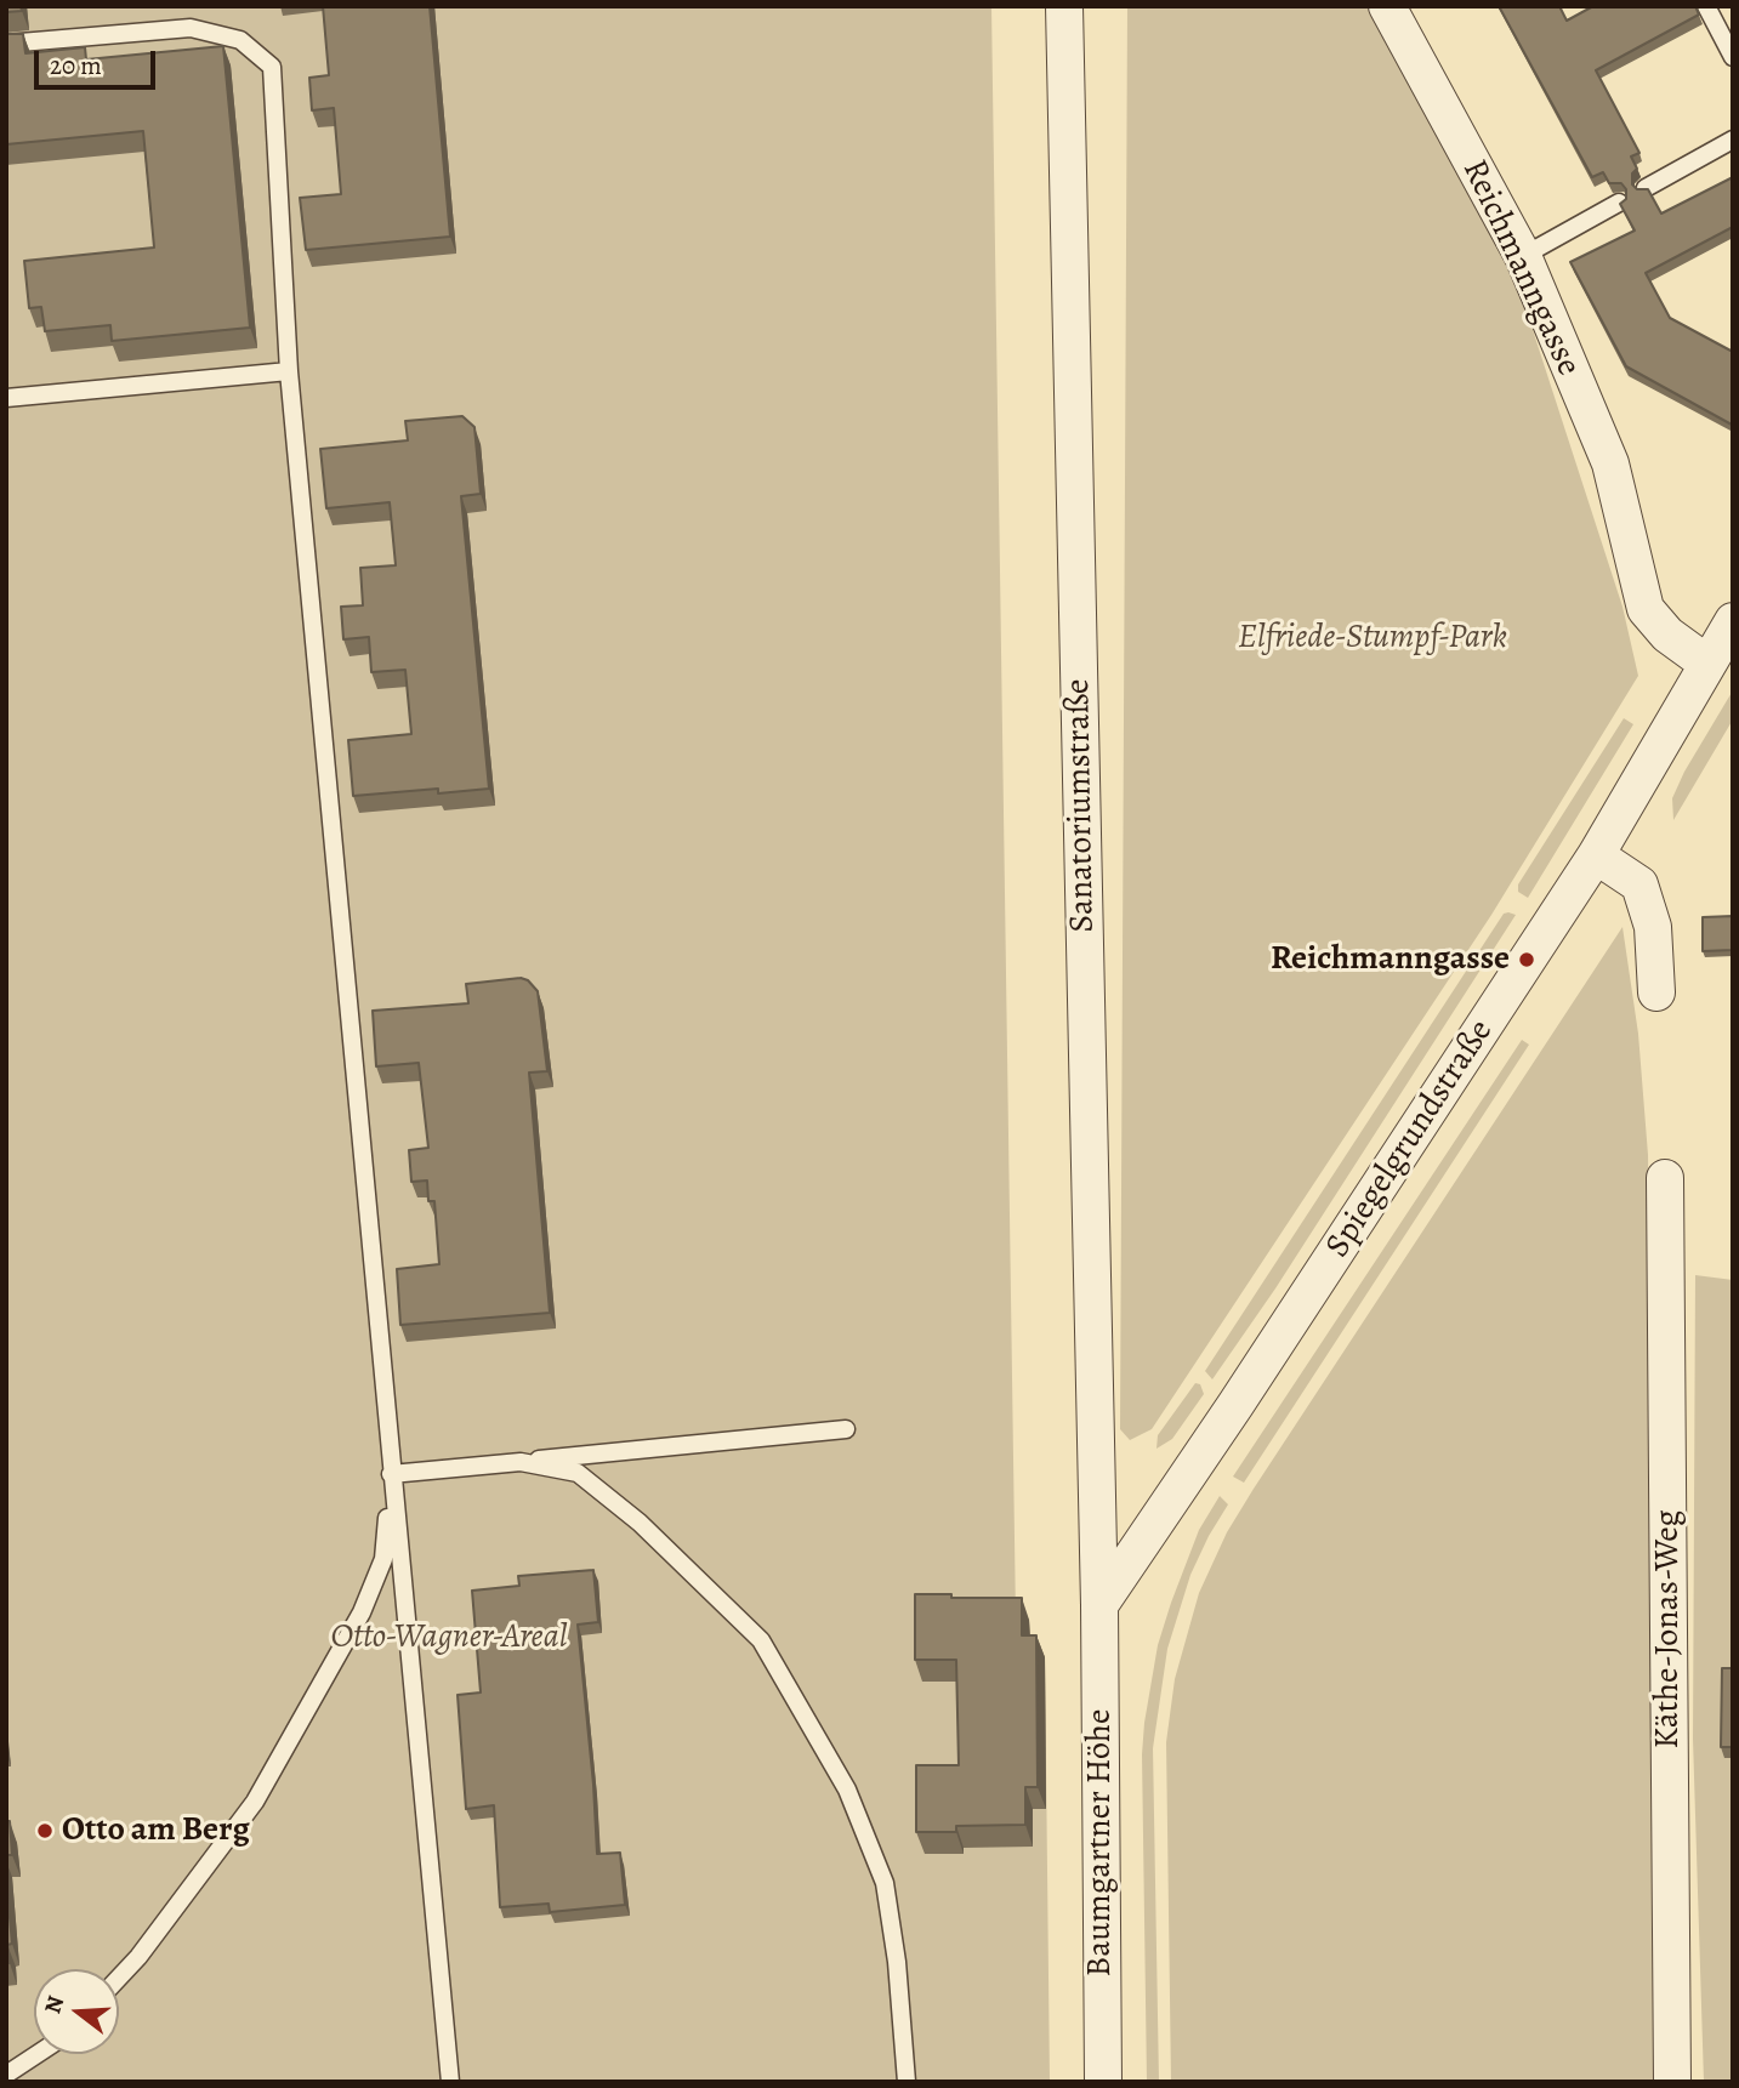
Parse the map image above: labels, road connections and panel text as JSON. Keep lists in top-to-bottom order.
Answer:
{
  "streets": {
    "street": [
      "Reichmanngasse",
      "Sanatoriumstraße",
      "Spiegelgrundstraße",
      "Käthe-Jonas-Weg",
      "Baumgartner Höhe"
    ]
  },
  "crossings": [
    ["Reichmanngasse", "Spiegelgrundstraße"],
    ["Sanatoriumstraße", "Spiegelgrundstraße"],
    ["Sanatoriumstraße", "Baumgartner Höhe"],
    ["Spiegelgrundstraße", "Baumgartner Höhe"]
  ],
  "parks": ["Elfriede-Stumpf-Park", "Otto-Wagner-Areal"],
  "places": ["Reichmanngasse", "Otto am Berg"],
  "scale_bar": "20 m",
  "north": "left"
}
